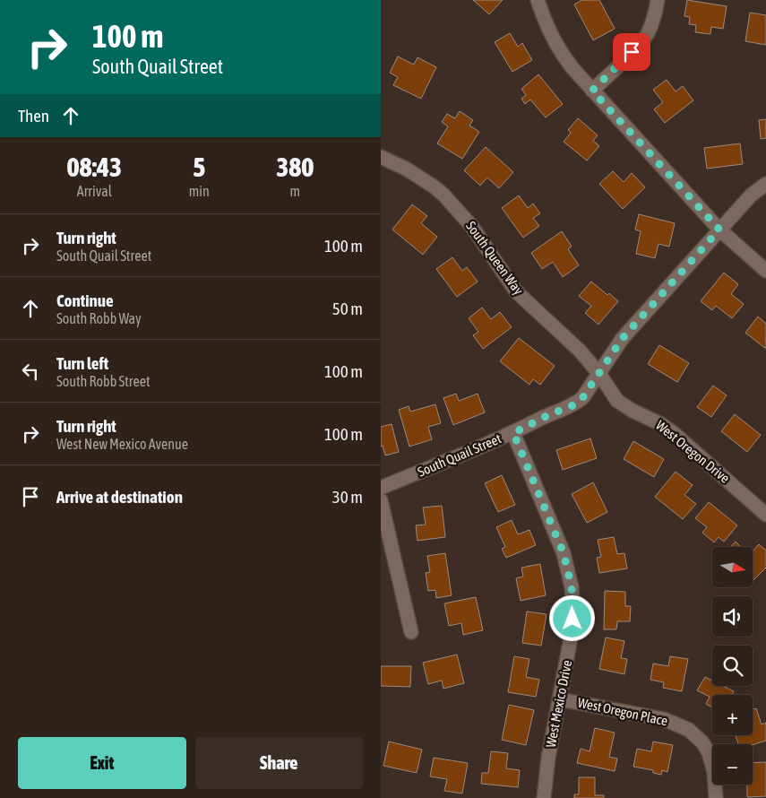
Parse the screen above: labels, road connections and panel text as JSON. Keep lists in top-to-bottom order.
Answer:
{
  "streets": {
    "street": [
      "South Queen Way",
      "West Oregon Drive",
      "South Quail Street",
      "West Mexico Drive",
      "West Oregon Place"
    ]
  },
  "crossings": [
    ["South Queen Way", "West Oregon Drive"],
    ["South Queen Way", "South Quail Street"],
    ["West Oregon Drive", "South Quail Street"],
    ["South Quail Street", "West Mexico Drive"],
    ["West Mexico Drive", "West Oregon Place"]
  ],
  "north": "right",
  "page": {
    "turn": ["100 m", "South Quail Street"],
    "then": "Then",
    "eta": [
      "08:43",
      "Arrival",
      "5",
      "min",
      "380",
      "m"
    ],
    "list": [
      {
        "name": "Turn right",
        "note": "South Quail Street",
        "value": "100 m"
      },
      {
        "name": "Continue",
        "note": "South Robb Way",
        "value": "50 m"
      },
      {
        "name": "Turn left",
        "note": "South Robb Street",
        "value": "100 m"
      },
      {
        "name": "Turn right",
        "note": "West New Mexico Avenue",
        "value": "100 m"
      },
      {
        "name": "Arrive at destination",
        "value": "30 m"
      }
    ],
    "map_buttons": ["+", "−"],
    "buttons": ["Exit", "Share"]
  }
}
